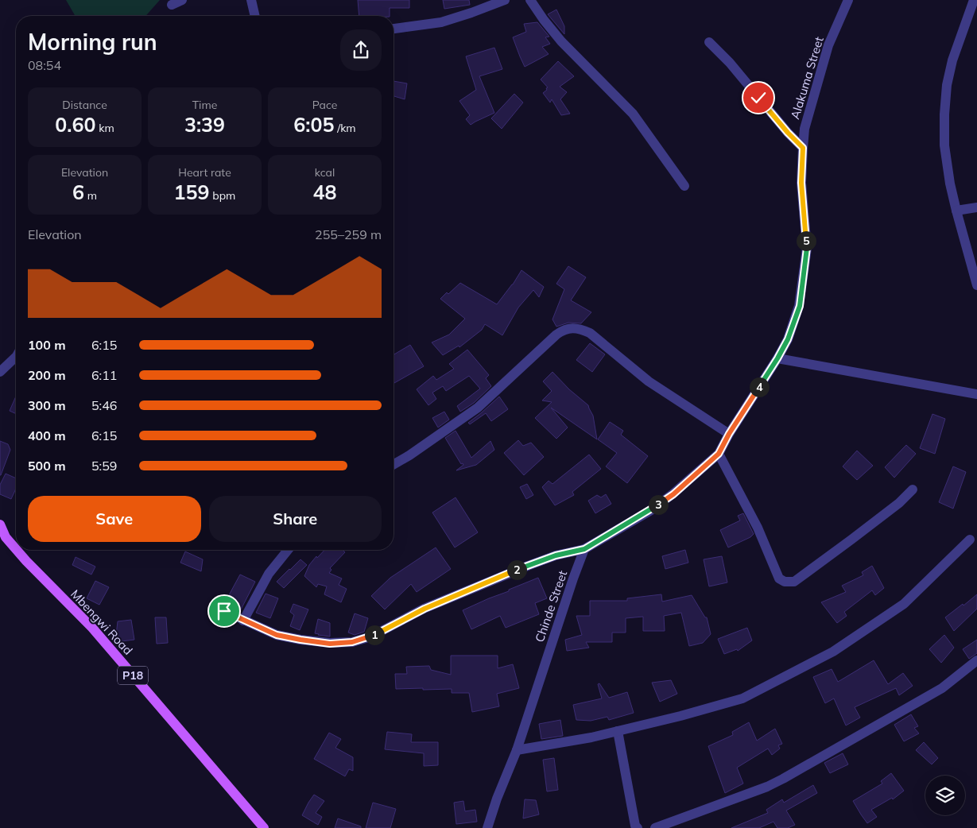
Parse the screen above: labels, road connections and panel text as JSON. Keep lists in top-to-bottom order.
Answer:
{
  "streets": {
    "main road": ["Mbengwi Road", "P18"],
    "street": ["Alakuma Street", "Chinde Street"]
  },
  "page": {
    "heading": ["Morning run", "08:54"],
    "stats": [
      ["Distance", "0.60 km"],
      ["Time", "3:39"],
      ["Pace", "6:05 /km"],
      ["Elevation", "6 m"],
      ["Heart rate", "159 bpm"],
      ["kcal", "48"]
    ],
    "chart": ["Elevation", "255–259 m"],
    "pins": [
      "5",
      "4",
      "3",
      "2",
      "1"
    ],
    "list": [
      {
        "name": "100 m",
        "note": "6:15"
      },
      {
        "name": "200 m",
        "note": "6:11"
      },
      {
        "name": "300 m",
        "note": "5:46"
      },
      {
        "name": "400 m",
        "note": "6:15"
      },
      {
        "name": "500 m",
        "note": "5:59"
      }
    ],
    "buttons": ["Save", "Share"]
  }
}
